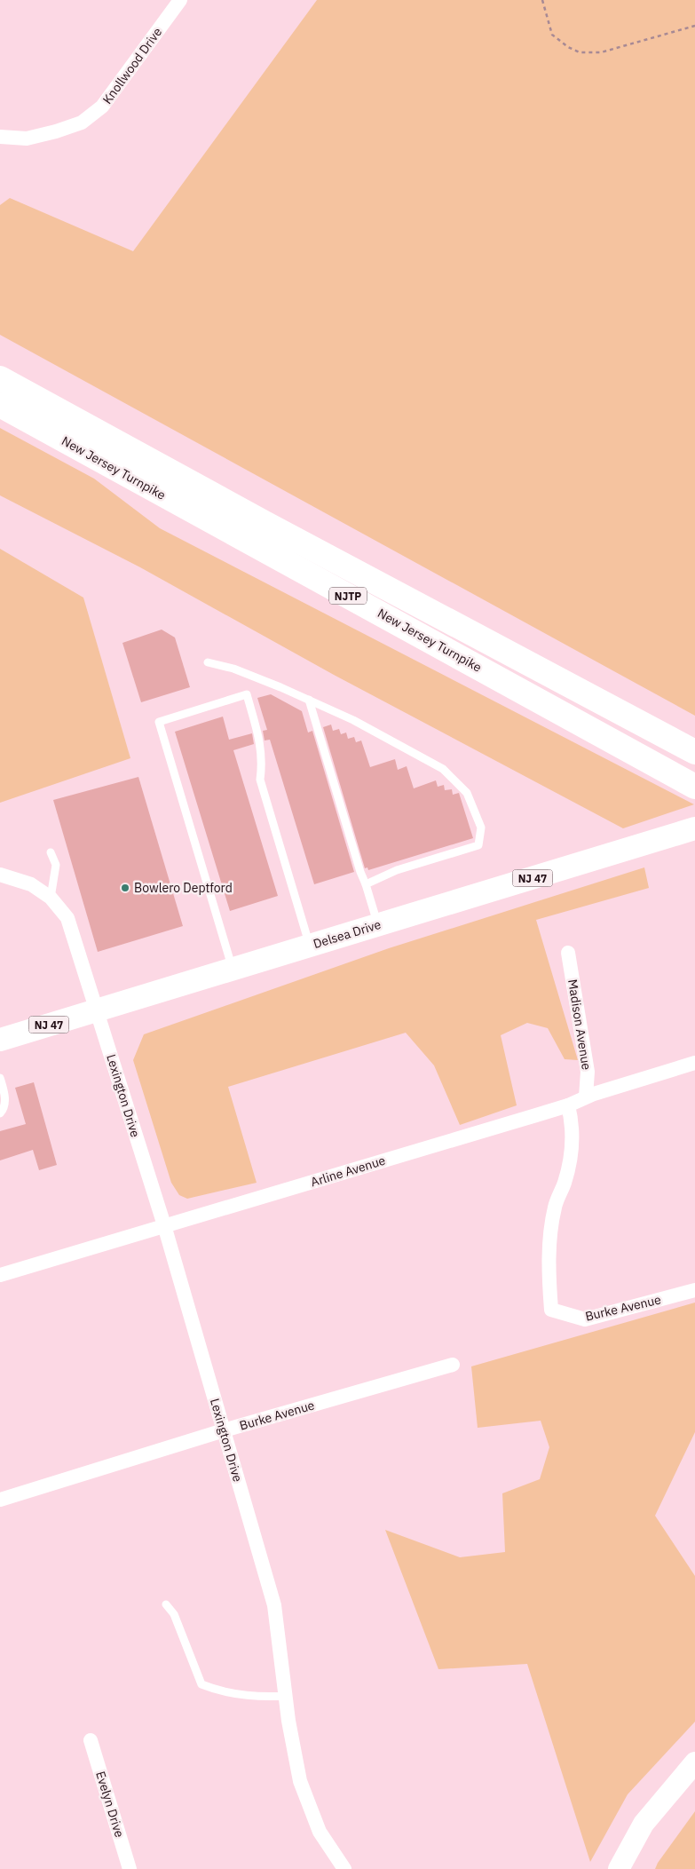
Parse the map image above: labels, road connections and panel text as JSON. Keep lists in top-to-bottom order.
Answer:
{
  "streets": {
    "highway": ["New Jersey Turnpike", "NJTP"],
    "main road": ["NJ 47", "Delsea Drive"],
    "street": [
      "Knollwood Drive",
      "Madison Avenue",
      "Lexington Drive",
      "Arline Avenue",
      "Burke Avenue",
      "Evelyn Drive"
    ]
  },
  "crossings": [
    ["Delsea Drive", "Lexington Drive"],
    ["Madison Avenue", "Arline Avenue"],
    ["Lexington Drive", "Arline Avenue"],
    ["Lexington Drive", "Burke Avenue"],
    ["Arline Avenue", "Burke Avenue"]
  ],
  "places": ["Bowlero Deptford"]
}
